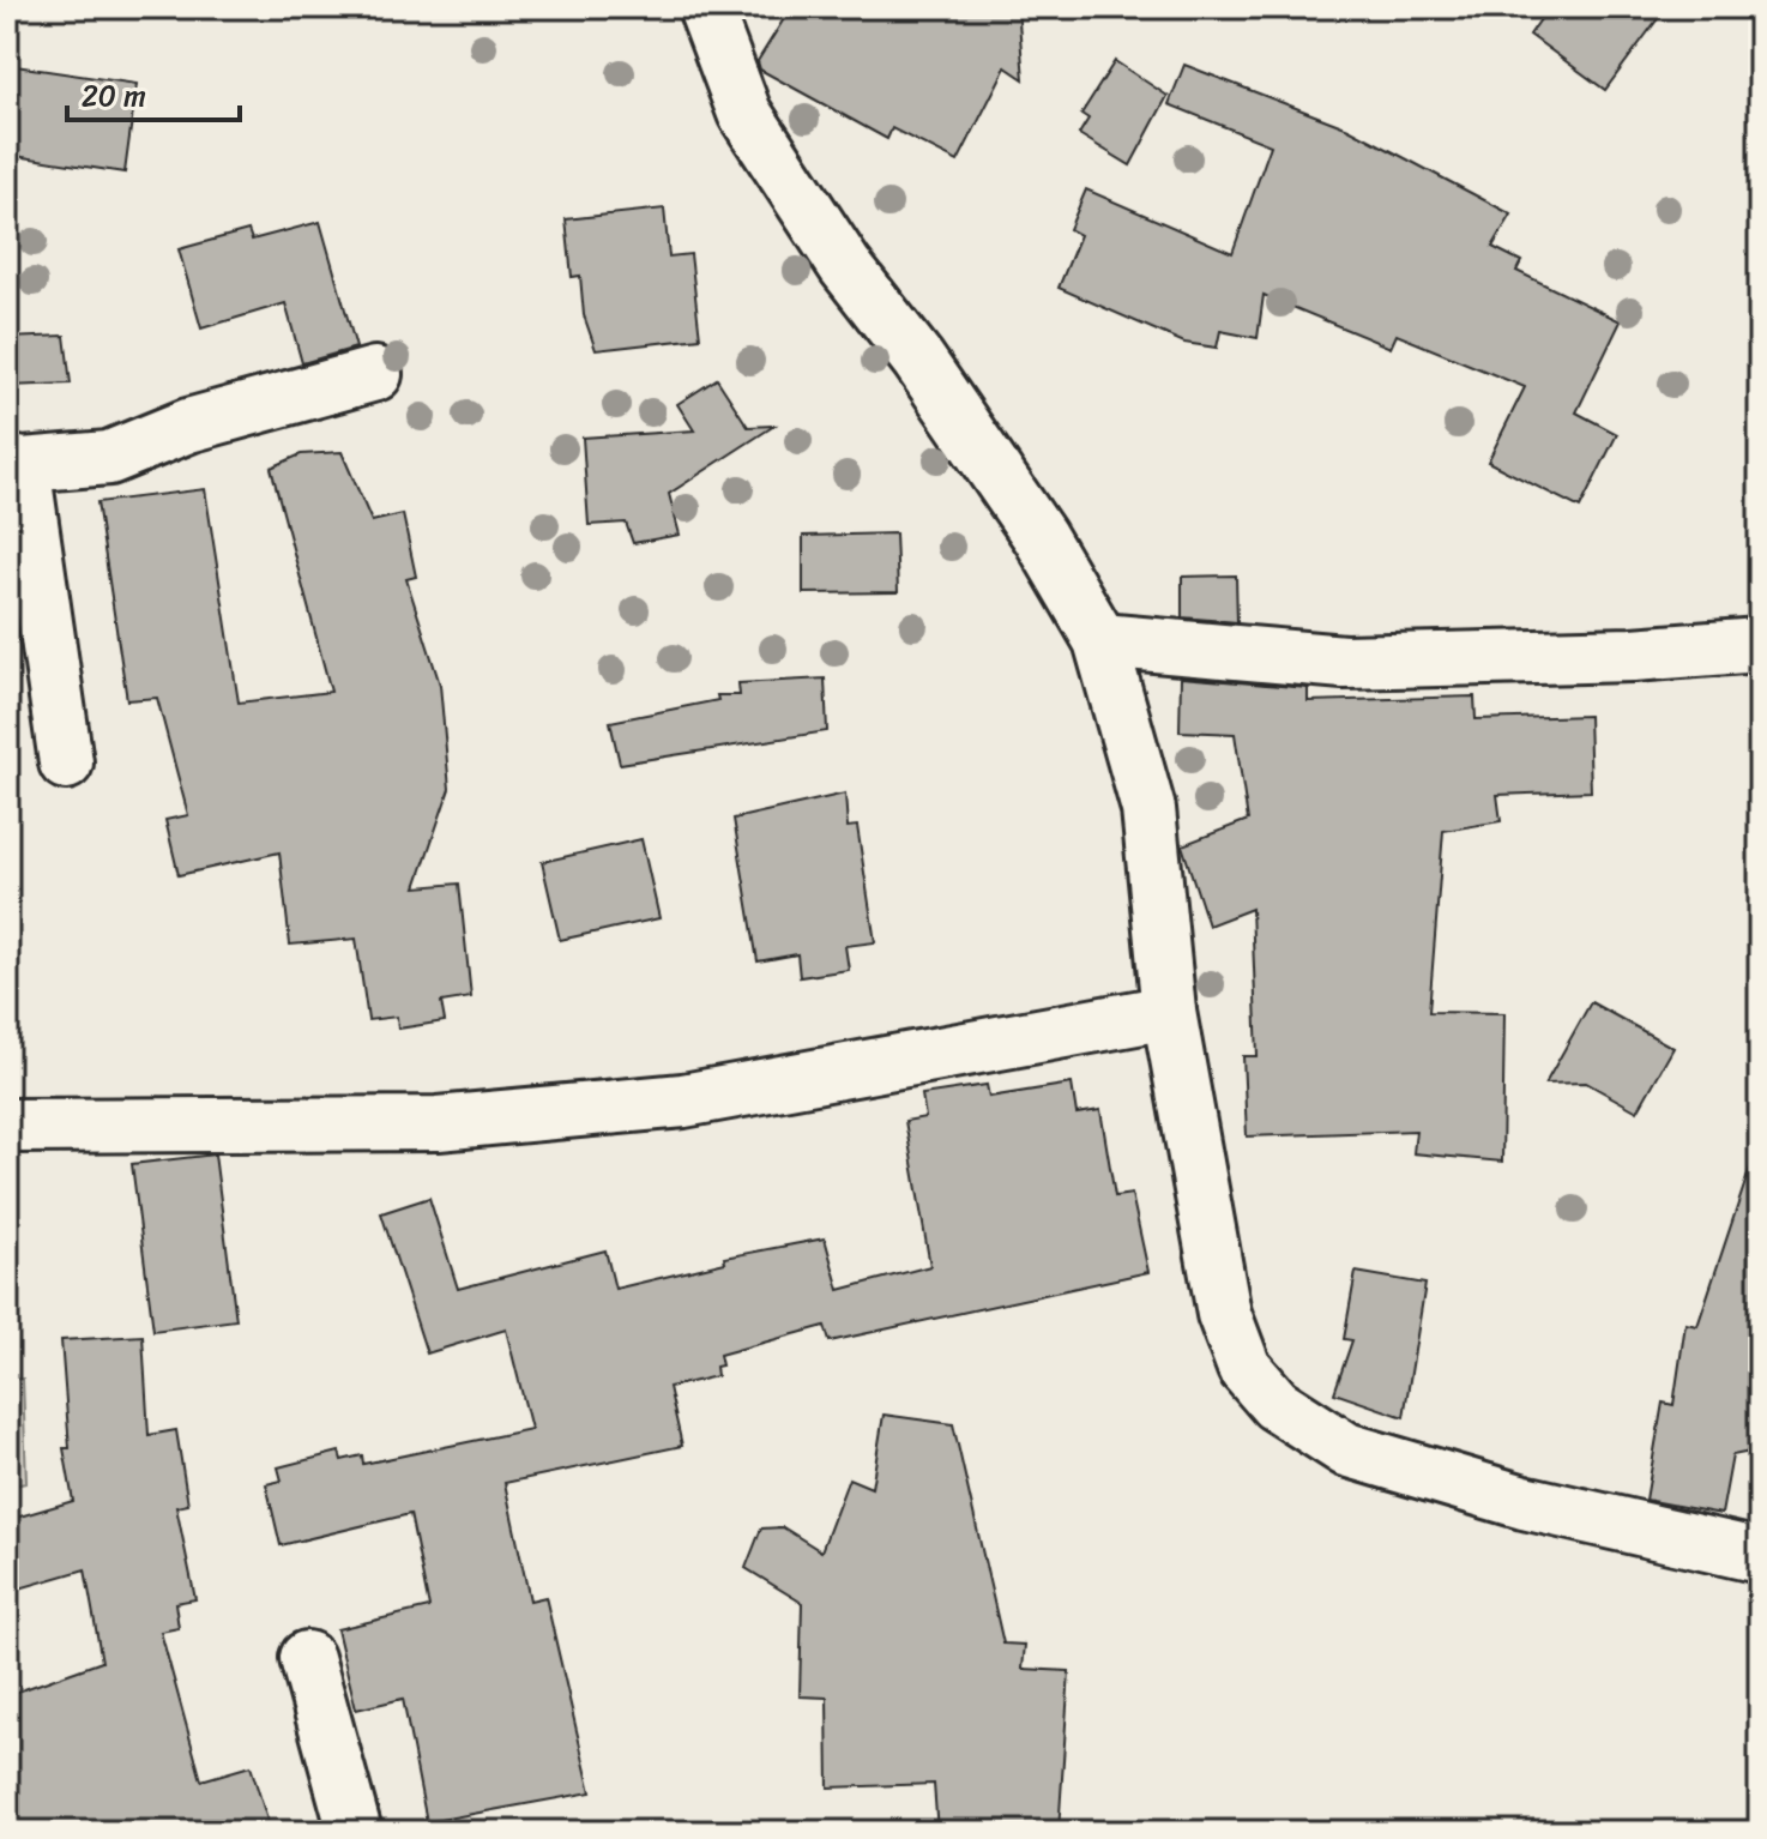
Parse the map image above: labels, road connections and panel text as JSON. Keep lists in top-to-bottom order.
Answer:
{
  "scale_bar": "20 m"
}
